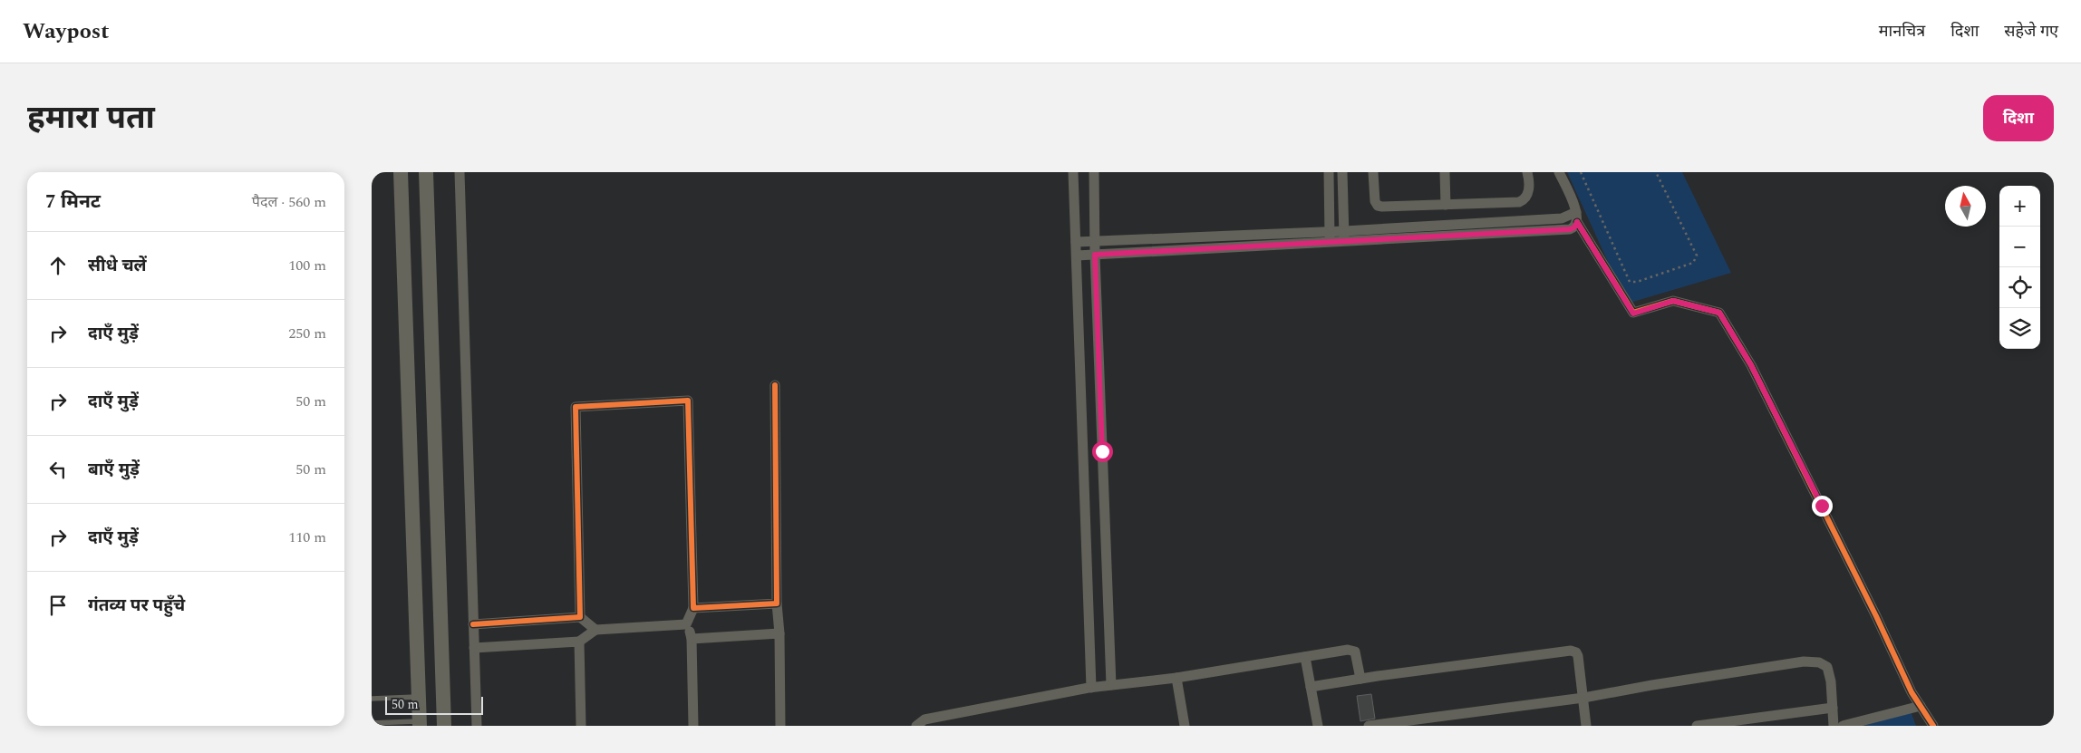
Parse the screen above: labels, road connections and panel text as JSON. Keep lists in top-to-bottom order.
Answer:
{
  "scale_bar": "50 m",
  "north": "top",
  "page": {
    "header": "Waypost",
    "nav": ["मानचित्र", "दिशा", "सहेजे गए"],
    "title": "हमारा पता",
    "buttons": "दिशा",
    "heading": ["7 मिनट", "पैदल · 560 m"],
    "map_buttons": ["+", "−"],
    "list": [
      ["सीधे चलें", "100 m"],
      ["दाएँ मुड़ें", "250 m"],
      ["दाएँ मुड़ें", "50 m"],
      ["बाएँ मुड़ें", "50 m"],
      ["दाएँ मुड़ें", "110 m"],
      "गंतव्य पर पहुँचे"
    ],
    "scale": "50 m"
  }
}
